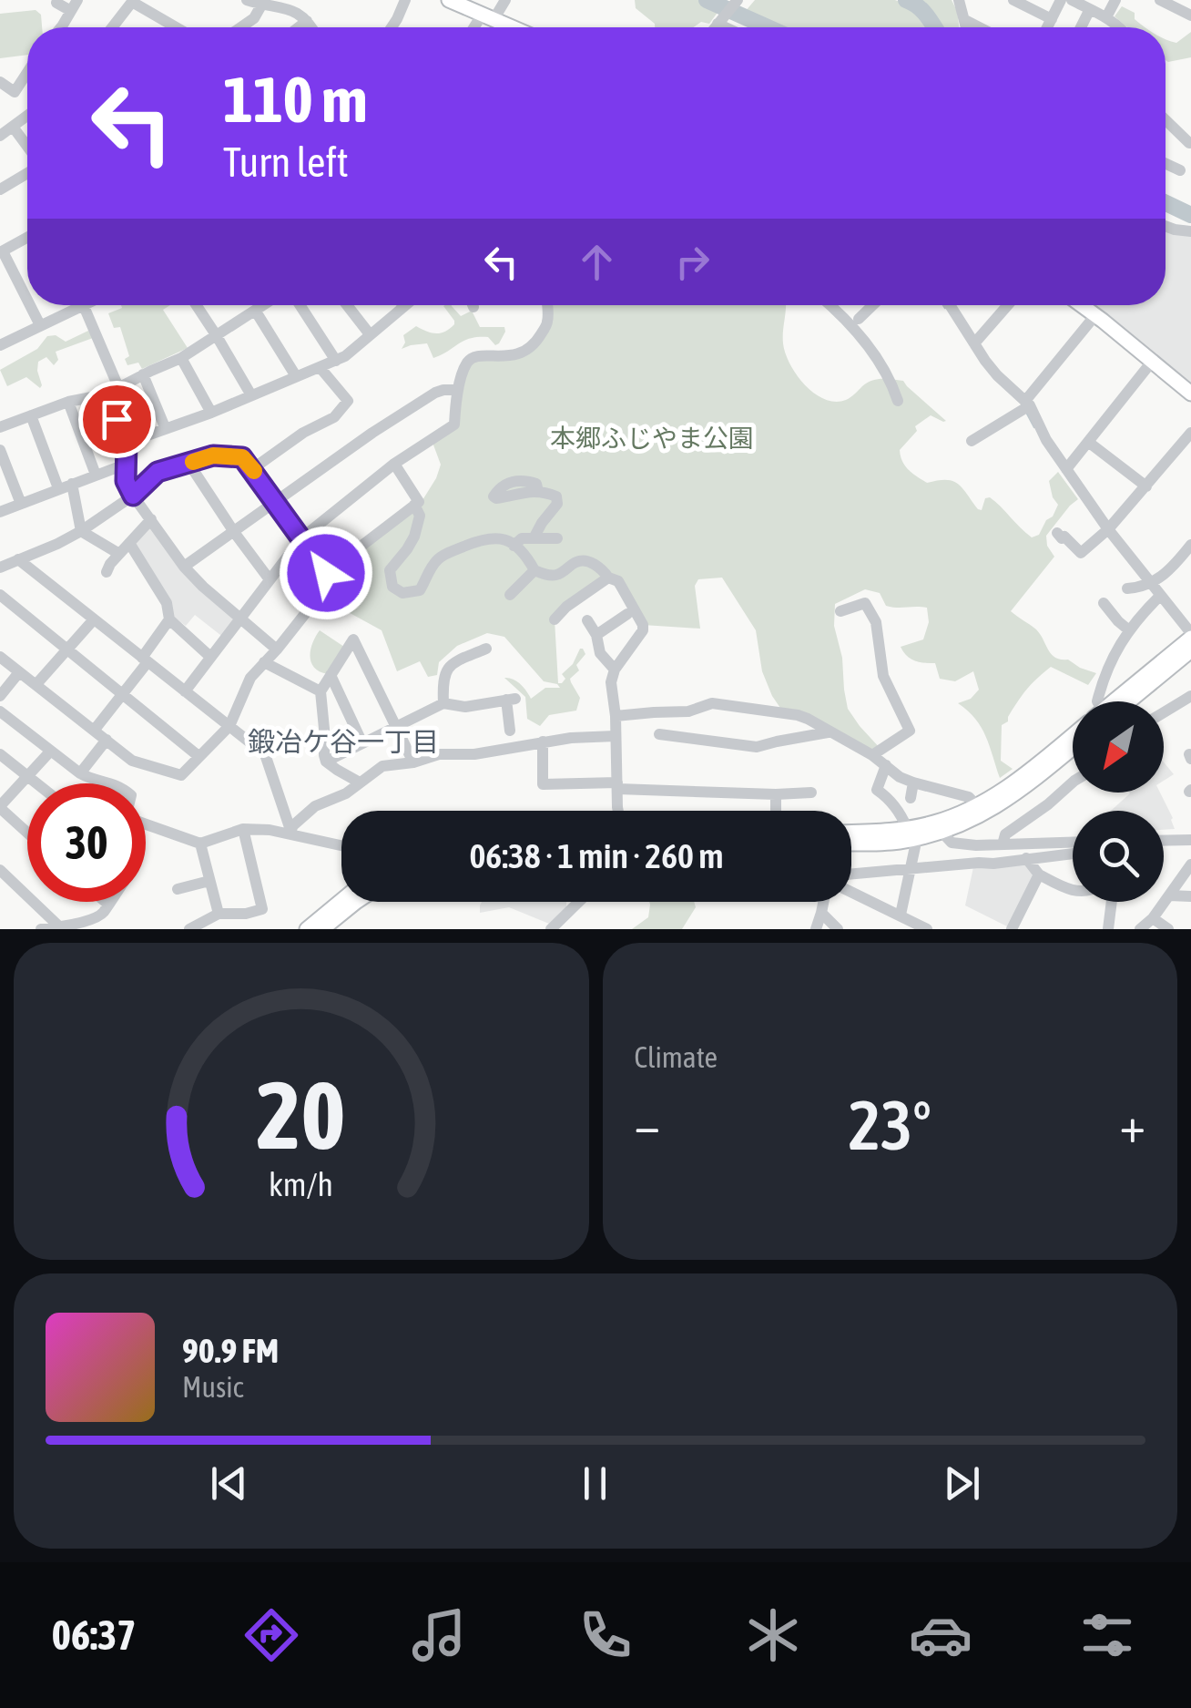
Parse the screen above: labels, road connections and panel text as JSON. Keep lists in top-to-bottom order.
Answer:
{
  "districts": ["鍛冶ケ谷一丁目"],
  "parks": ["本郷ふじやま公園"],
  "north": "bottom left",
  "page": {
    "turn": ["110 m", "Turn left"],
    "limit": "30",
    "trip": "06:38 · 1 min · 260 m",
    "tile": "Climate",
    "heat": ["−", "23°", "+"],
    "song": ["90.9 FM", "Music"],
    "tabs": "06:37",
    "gauge": ["20", "km/h"]
  }
}
